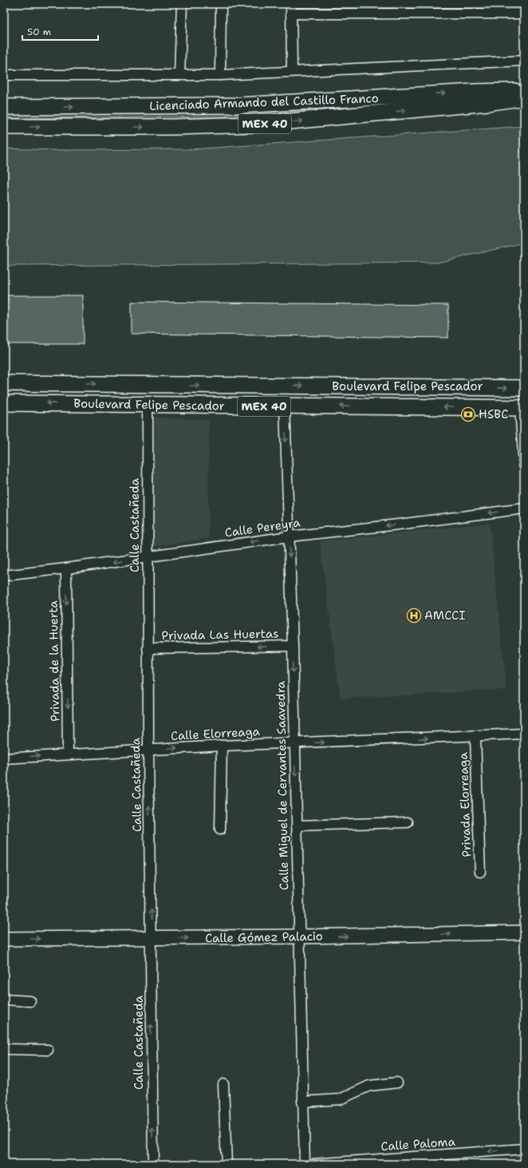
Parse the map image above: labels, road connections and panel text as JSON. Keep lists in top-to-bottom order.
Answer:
{
  "streets": {
    "main road": ["Licenciado Armando del Castillo Franco", "MEX 40", "Boulevard Felipe Pescador"],
    "street": [
      "Calle Castañeda",
      "Calle Pereyra",
      "Privada Las Huertas",
      "Privada de la Huerta",
      "Calle Elorreaga",
      "Calle Miguel de Cervantes Saavedra",
      "Privada Elorreaga",
      "Calle Gómez Palacio",
      "Calle Paloma"
    ]
  },
  "crossings": [
    ["Boulevard Felipe Pescador", "Calle Castañeda"],
    ["Boulevard Felipe Pescador", "Calle Miguel de Cervantes Saavedra"],
    ["Calle Castañeda", "Calle Pereyra"],
    ["Calle Castañeda", "Privada Las Huertas"],
    ["Calle Castañeda", "Calle Elorreaga"],
    ["Calle Castañeda", "Calle Gómez Palacio"],
    ["Calle Pereyra", "Privada de la Huerta"],
    ["Calle Pereyra", "Calle Miguel de Cervantes Saavedra"],
    ["Privada Las Huertas", "Calle Miguel de Cervantes Saavedra"],
    ["Privada de la Huerta", "Calle Elorreaga"],
    ["Calle Elorreaga", "Calle Miguel de Cervantes Saavedra"],
    ["Calle Elorreaga", "Privada Elorreaga"],
    ["Calle Miguel de Cervantes Saavedra", "Calle Gómez Palacio"]
  ],
  "one_way": [
    "Licenciado Armando del Castillo Franco",
    "Calle Pereyra",
    "Privada Las Huertas",
    "Privada de la Huerta",
    "Calle Miguel de Cervantes Saavedra",
    "Calle Paloma"
  ],
  "places": {
    "bank": ["HSBC"],
    "hospital": ["AMCCI"]
  },
  "scale_bar": "50 m"
}
